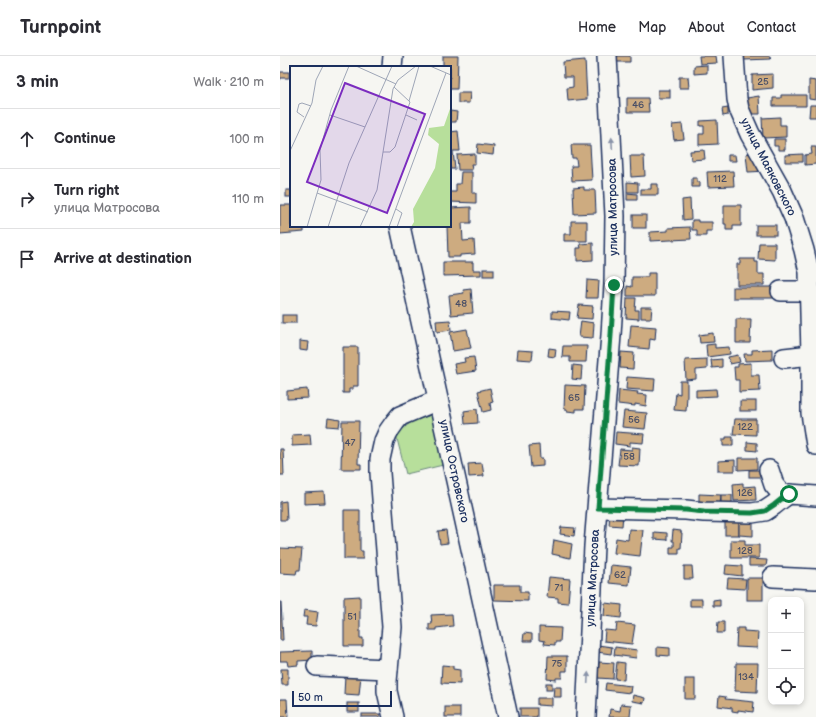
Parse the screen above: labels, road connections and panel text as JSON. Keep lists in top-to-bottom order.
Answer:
{
  "streets": {
    "street": ["улица Маяковского", "улица Матросова", "улица Островского"]
  },
  "one_way": ["улица Матросова"],
  "house_numbers": [
    "25",
    "46",
    "112",
    "48",
    "65",
    "56",
    "122",
    "47",
    "58",
    "126",
    "128",
    "62",
    "71",
    "51",
    "75",
    "134"
  ],
  "scale_bar": "50 m",
  "page": {
    "header": "Turnpoint",
    "nav": [
      "Home",
      "Map",
      "About",
      "Contact"
    ],
    "heading": ["3 min", "Walk · 210 m"],
    "list": [
      ["Continue", "100 m"],
      ["Turn right", "улица Матросова", "110 m"],
      "Arrive at destination"
    ],
    "map_buttons": ["+", "−"],
    "scale": "50 m"
  }
}
